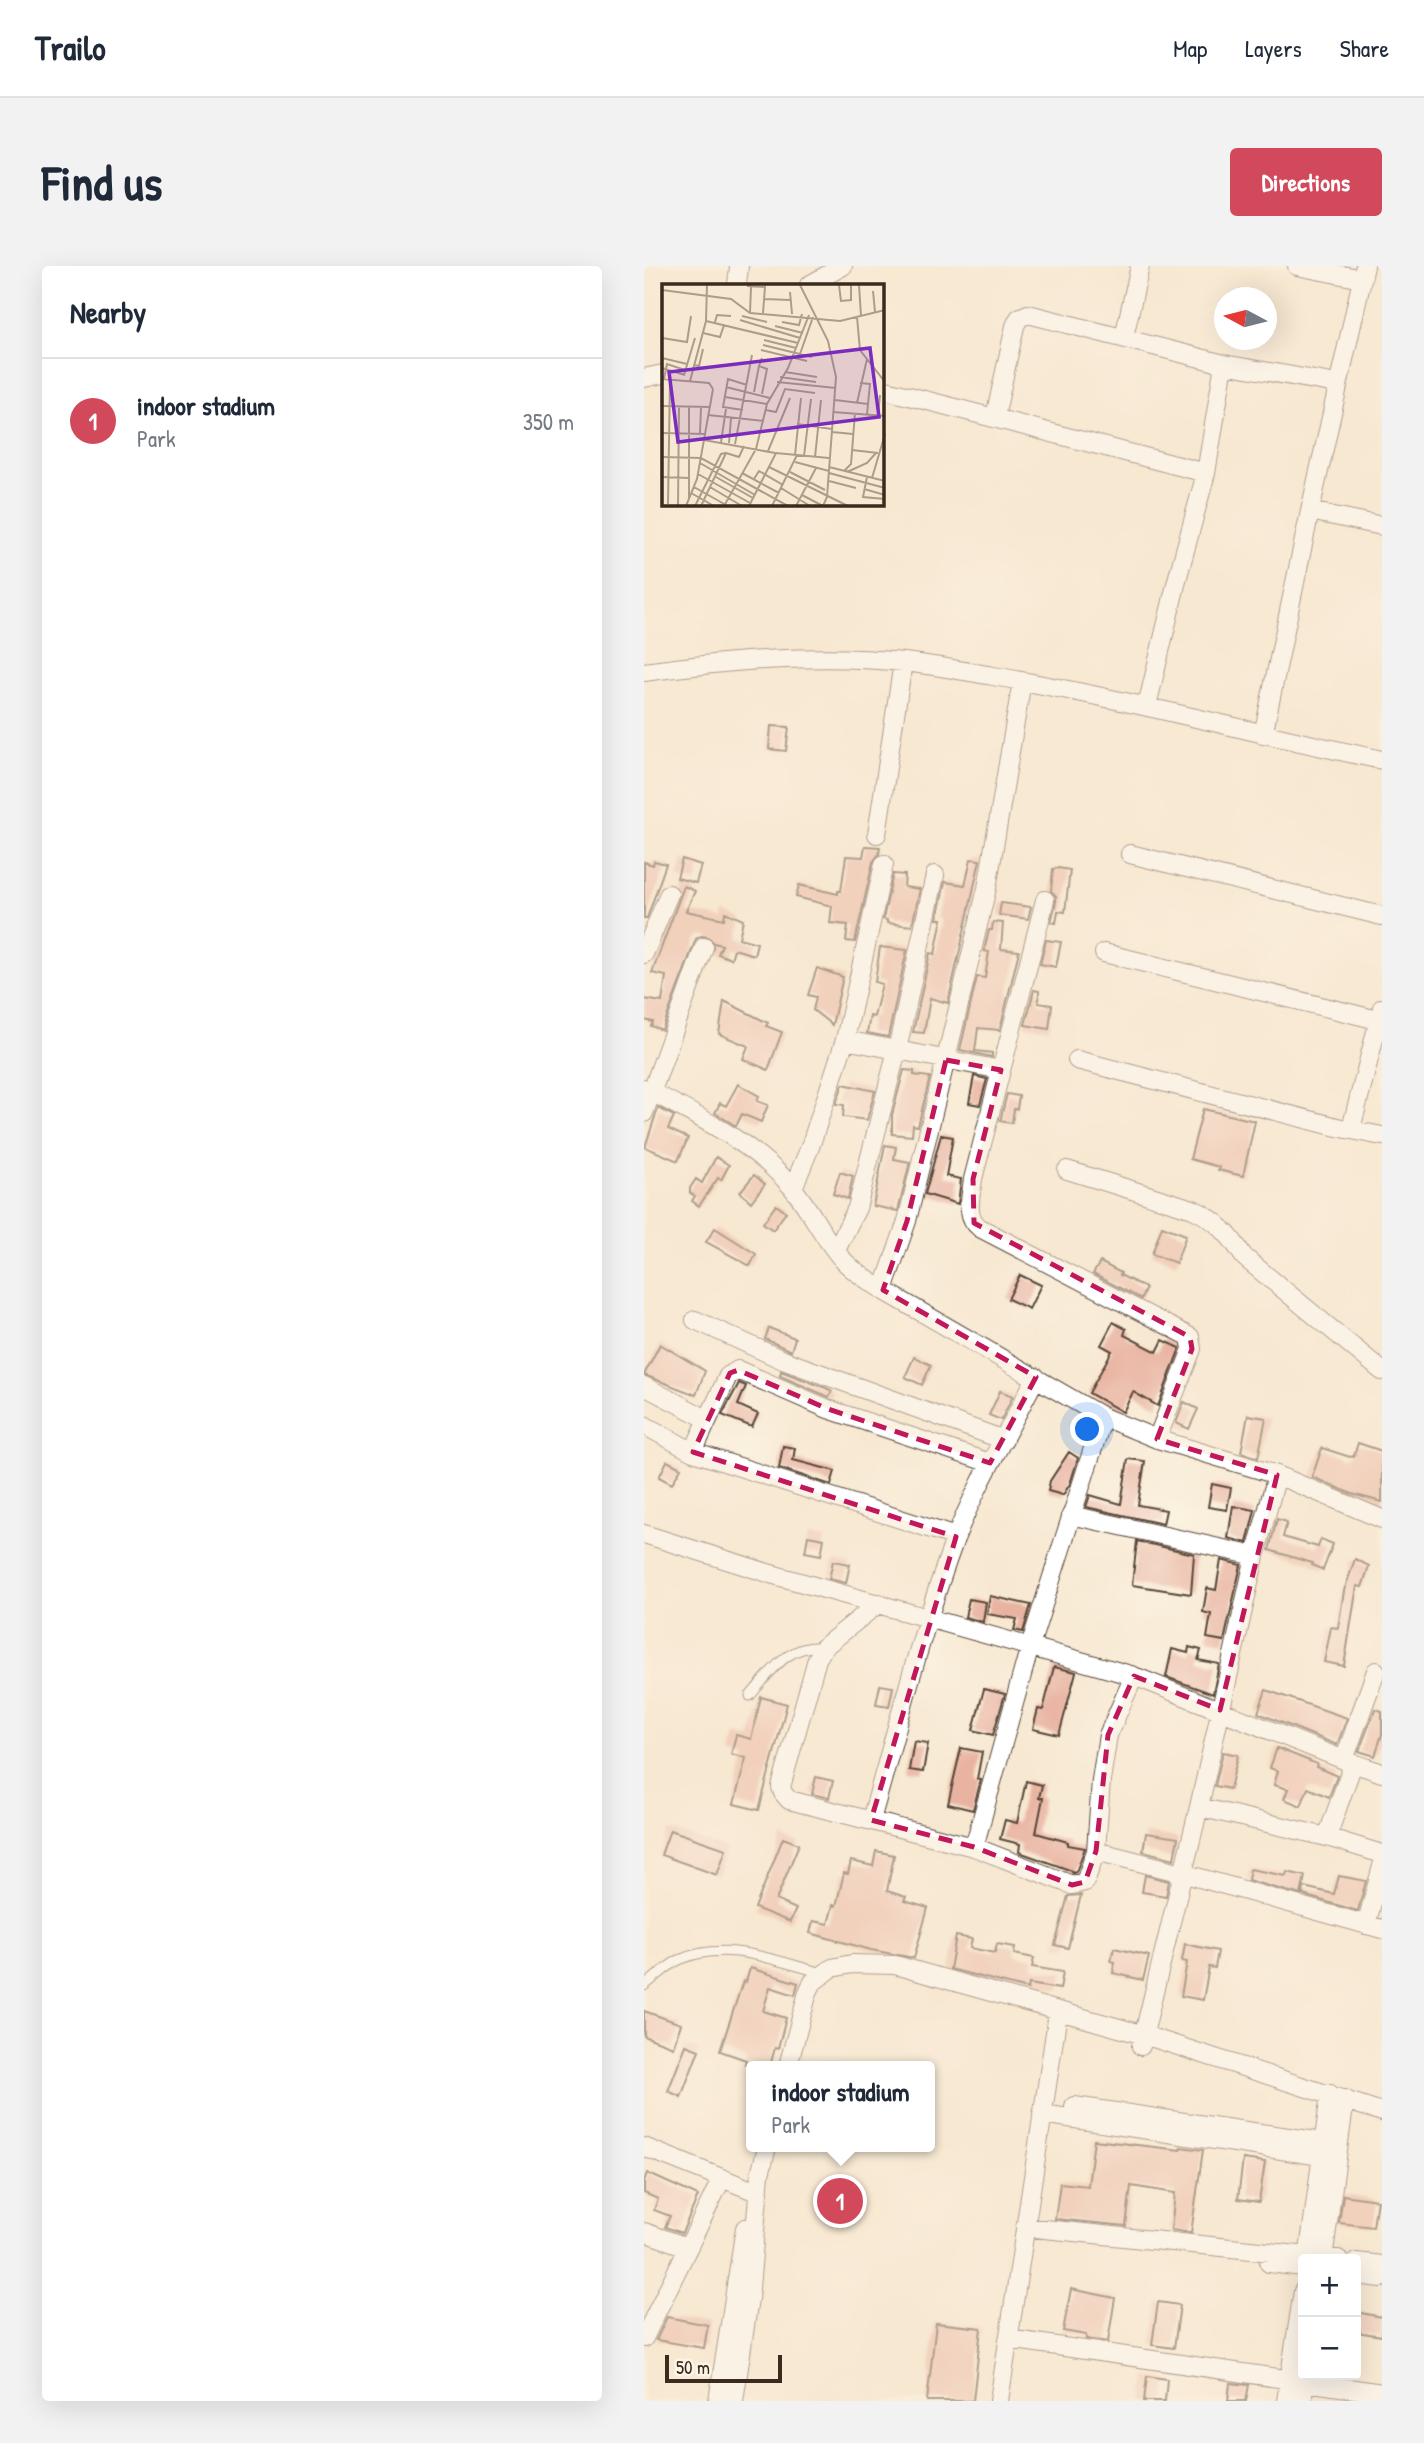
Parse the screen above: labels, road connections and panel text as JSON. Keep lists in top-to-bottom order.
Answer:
{
  "scale_bar": "50 m",
  "north": "left",
  "page": {
    "header": "Trailo",
    "nav": ["Map", "Layers", "Share"],
    "buttons": "Directions",
    "title": "Find us",
    "heading": "Nearby",
    "list": [
      {
        "mark": "1",
        "name": "indoor stadium",
        "note": "Park",
        "value": "350 m"
      }
    ],
    "popup": ["indoor stadium", "Park"],
    "pins": "1",
    "map_buttons": ["+", "−"],
    "scale": "50 m"
  }
}
